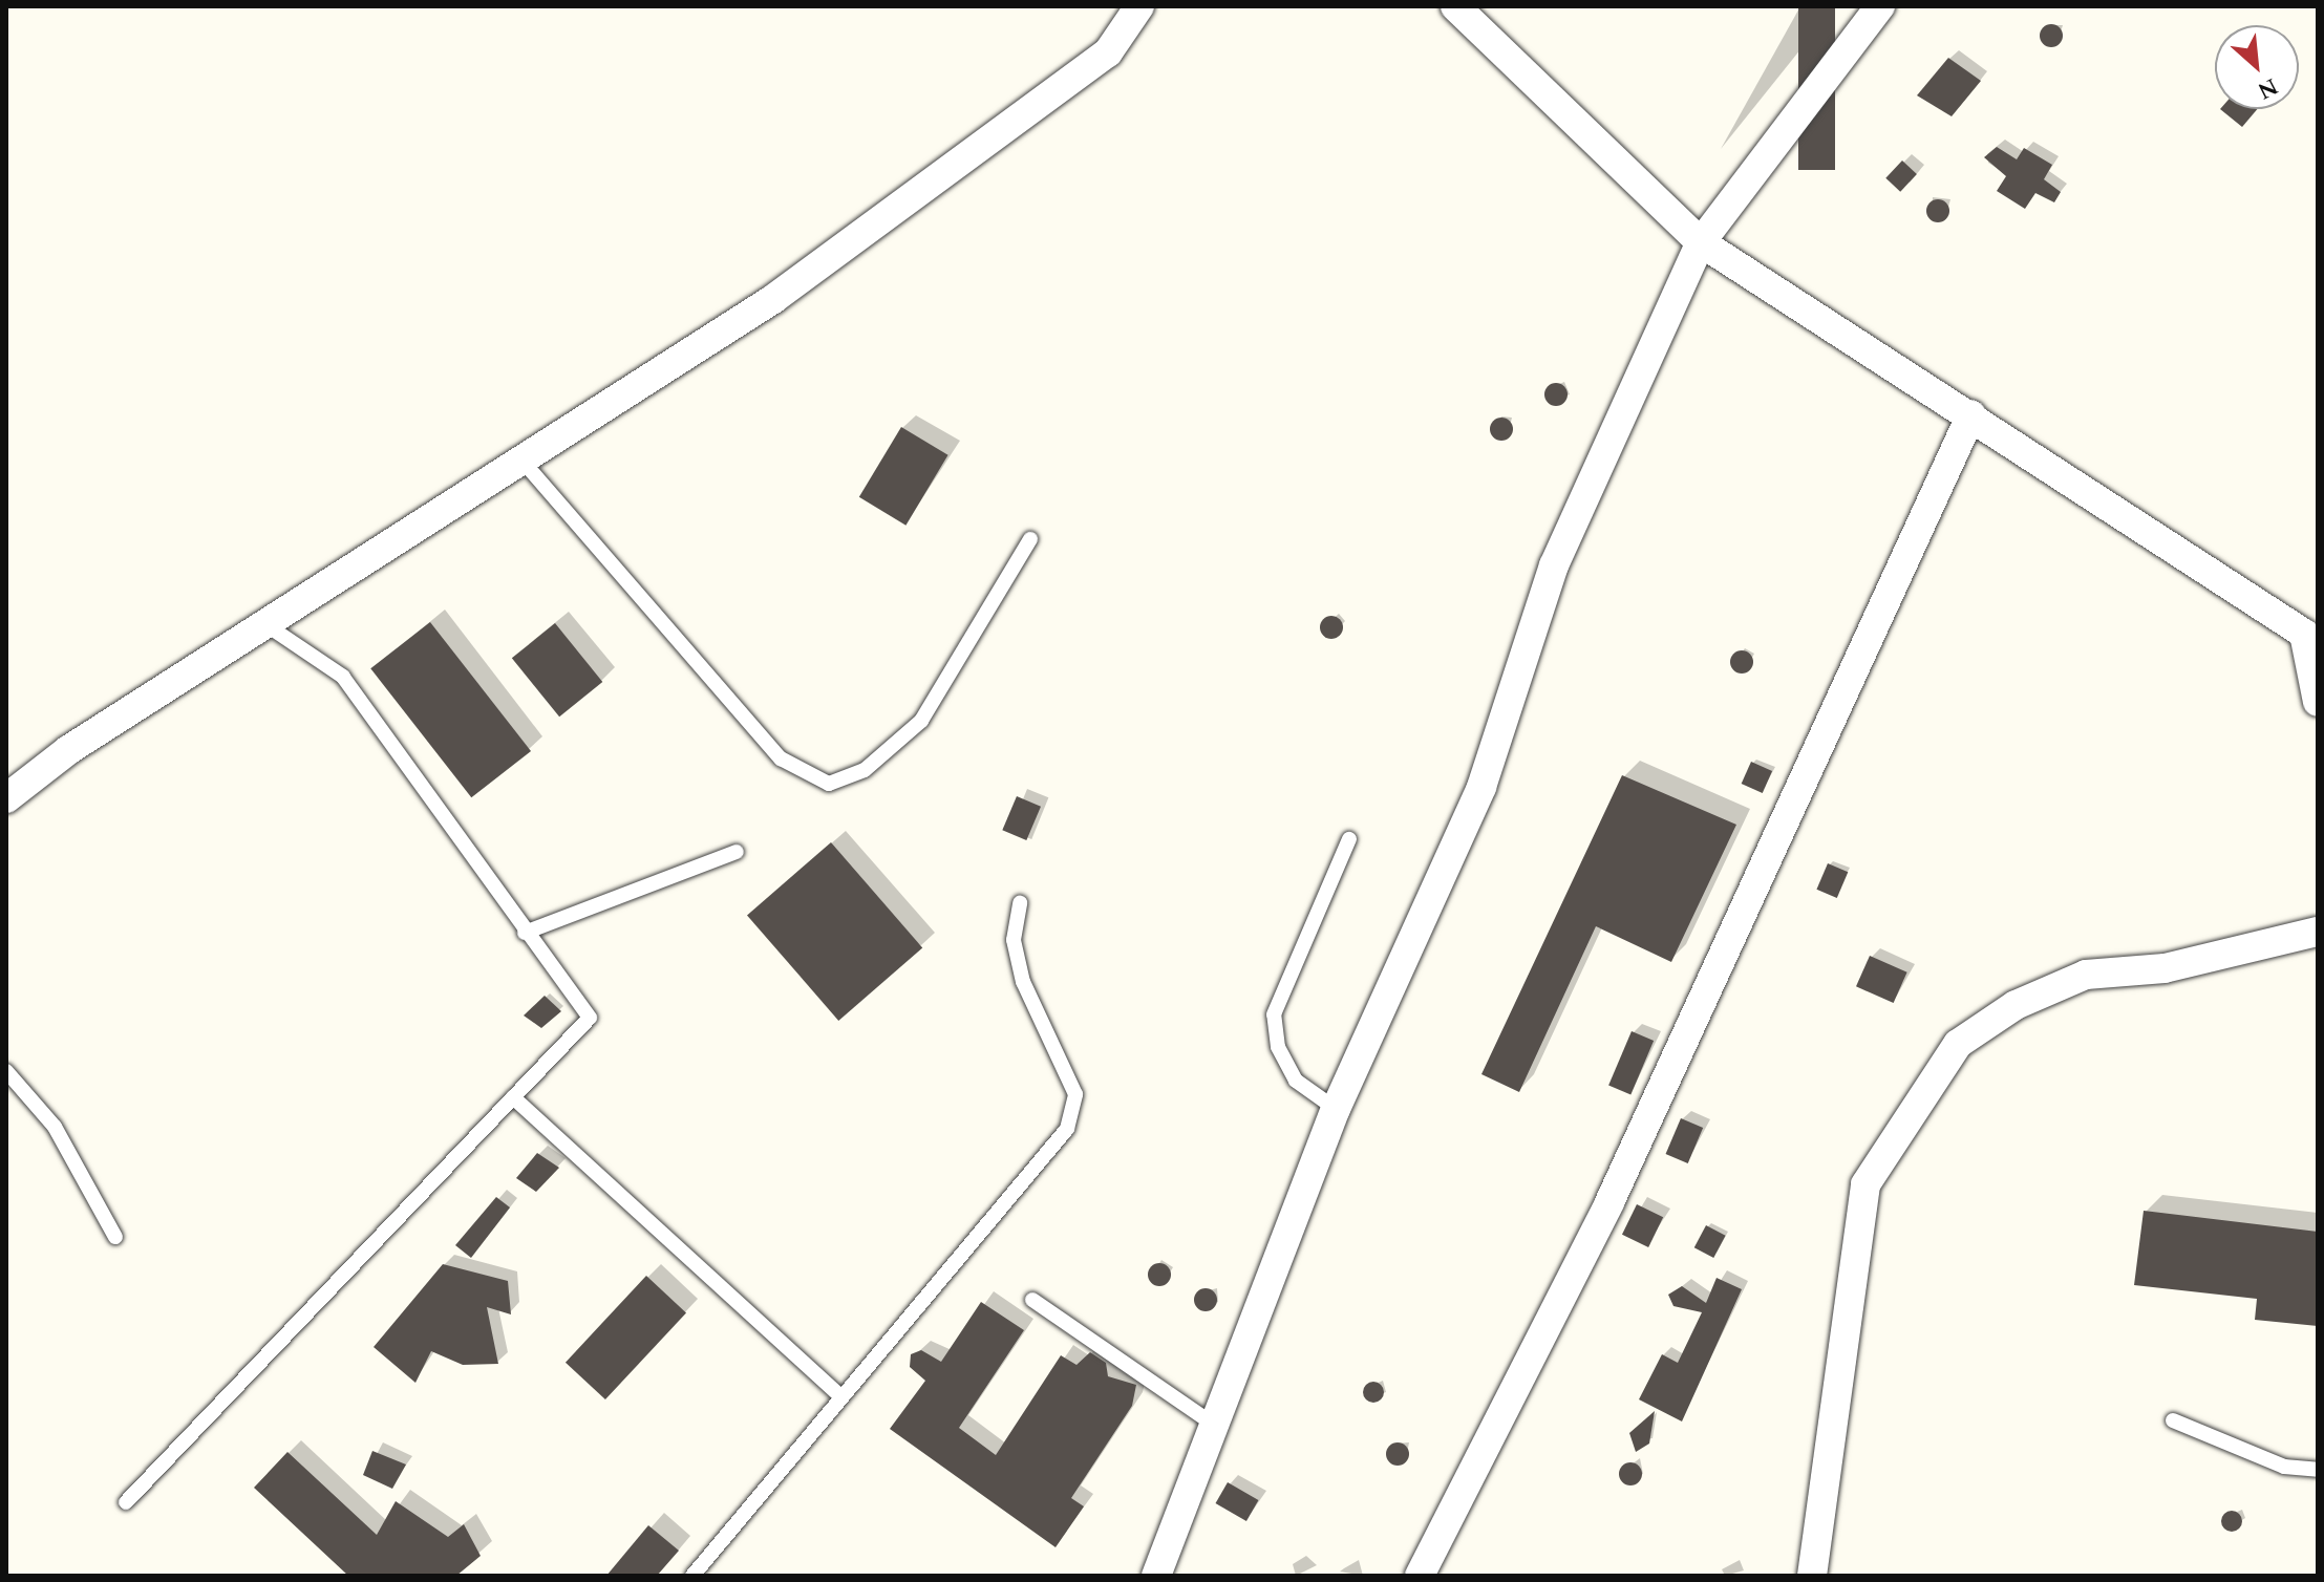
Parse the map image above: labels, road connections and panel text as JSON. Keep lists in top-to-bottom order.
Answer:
{
  "north": "bottom right"
}
